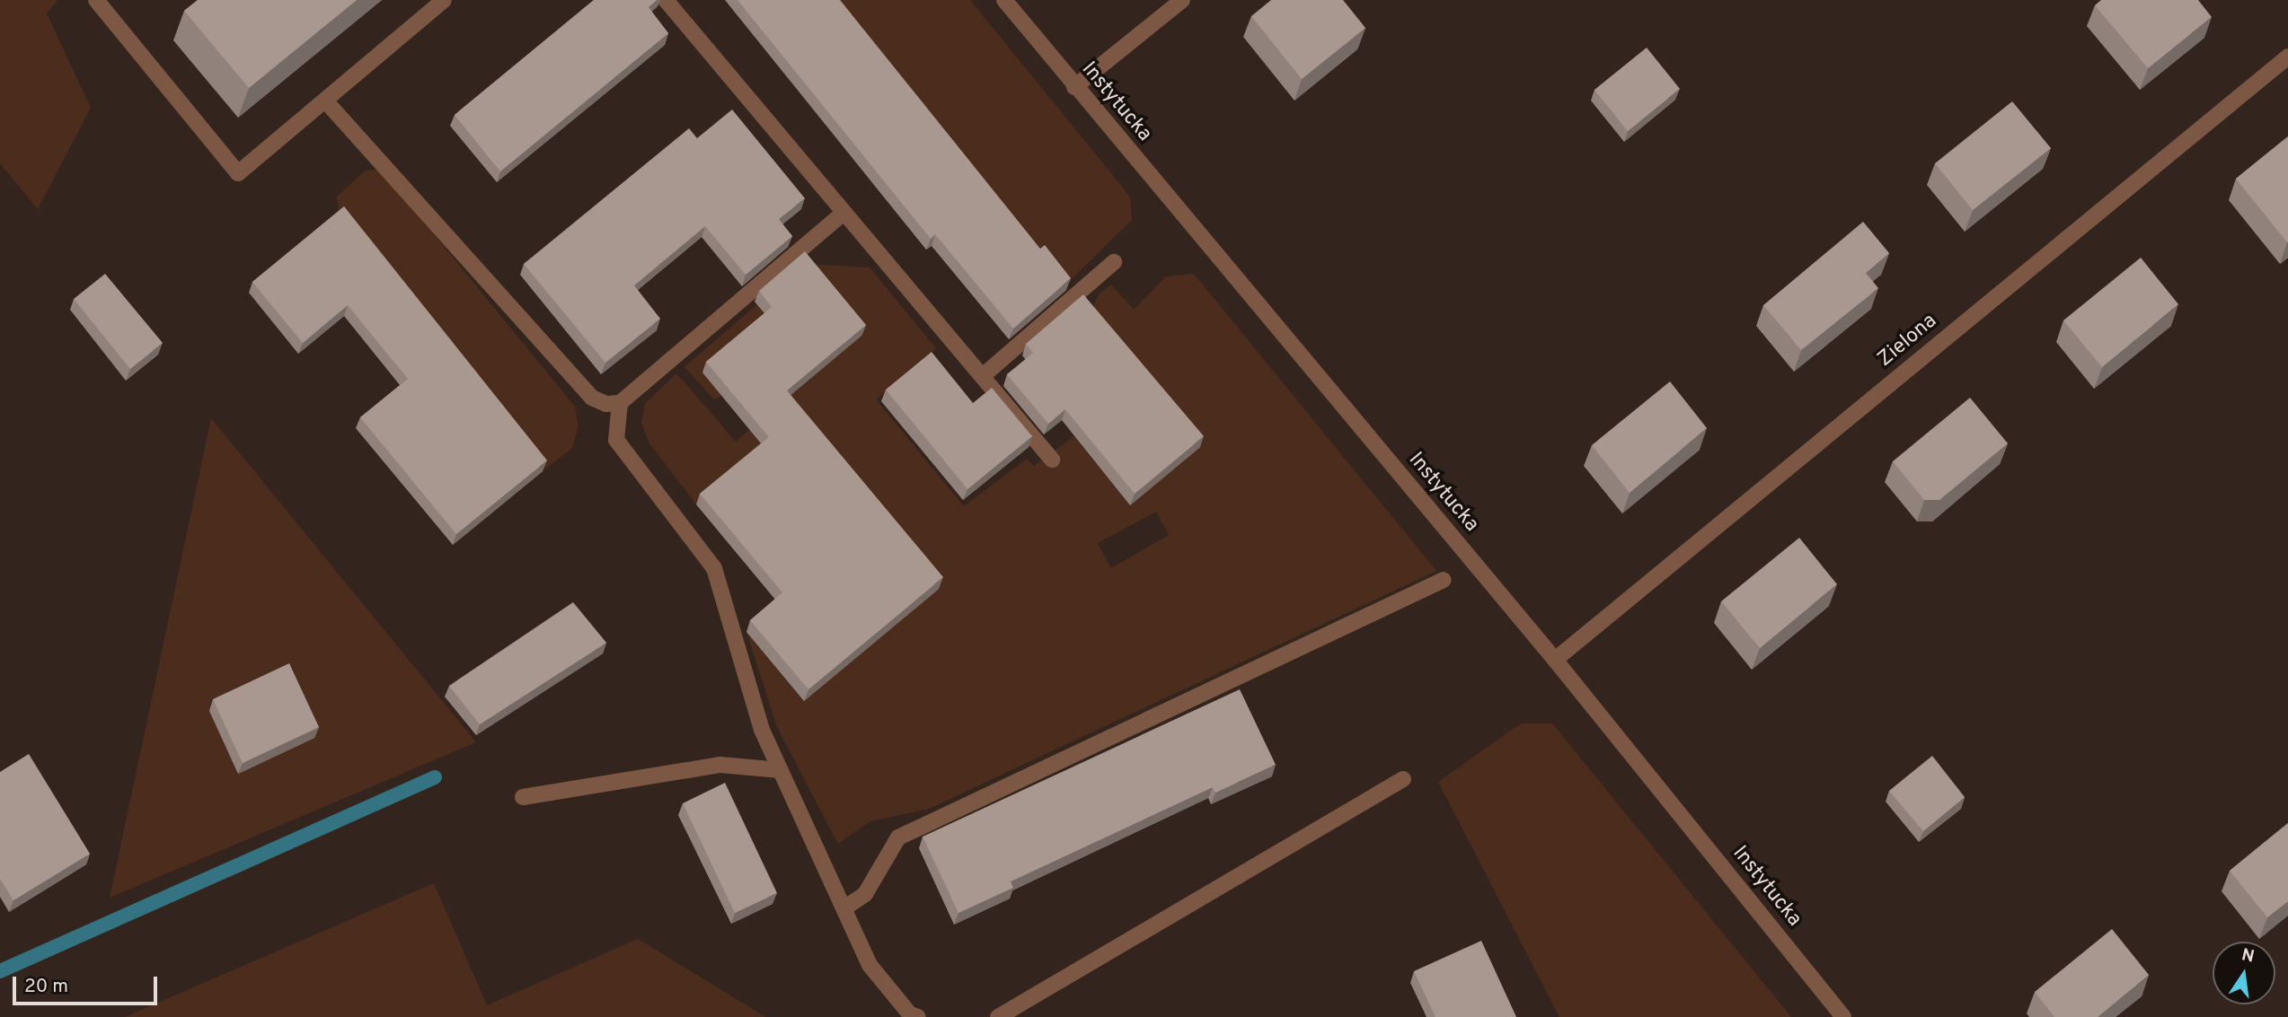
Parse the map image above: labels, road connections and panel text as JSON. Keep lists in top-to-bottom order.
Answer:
{
  "streets": {
    "street": ["Instytucka", "Zielona"]
  },
  "crossings": [
    ["Instytucka", "Zielona"]
  ],
  "scale_bar": "20 m",
  "north": "top"
}
